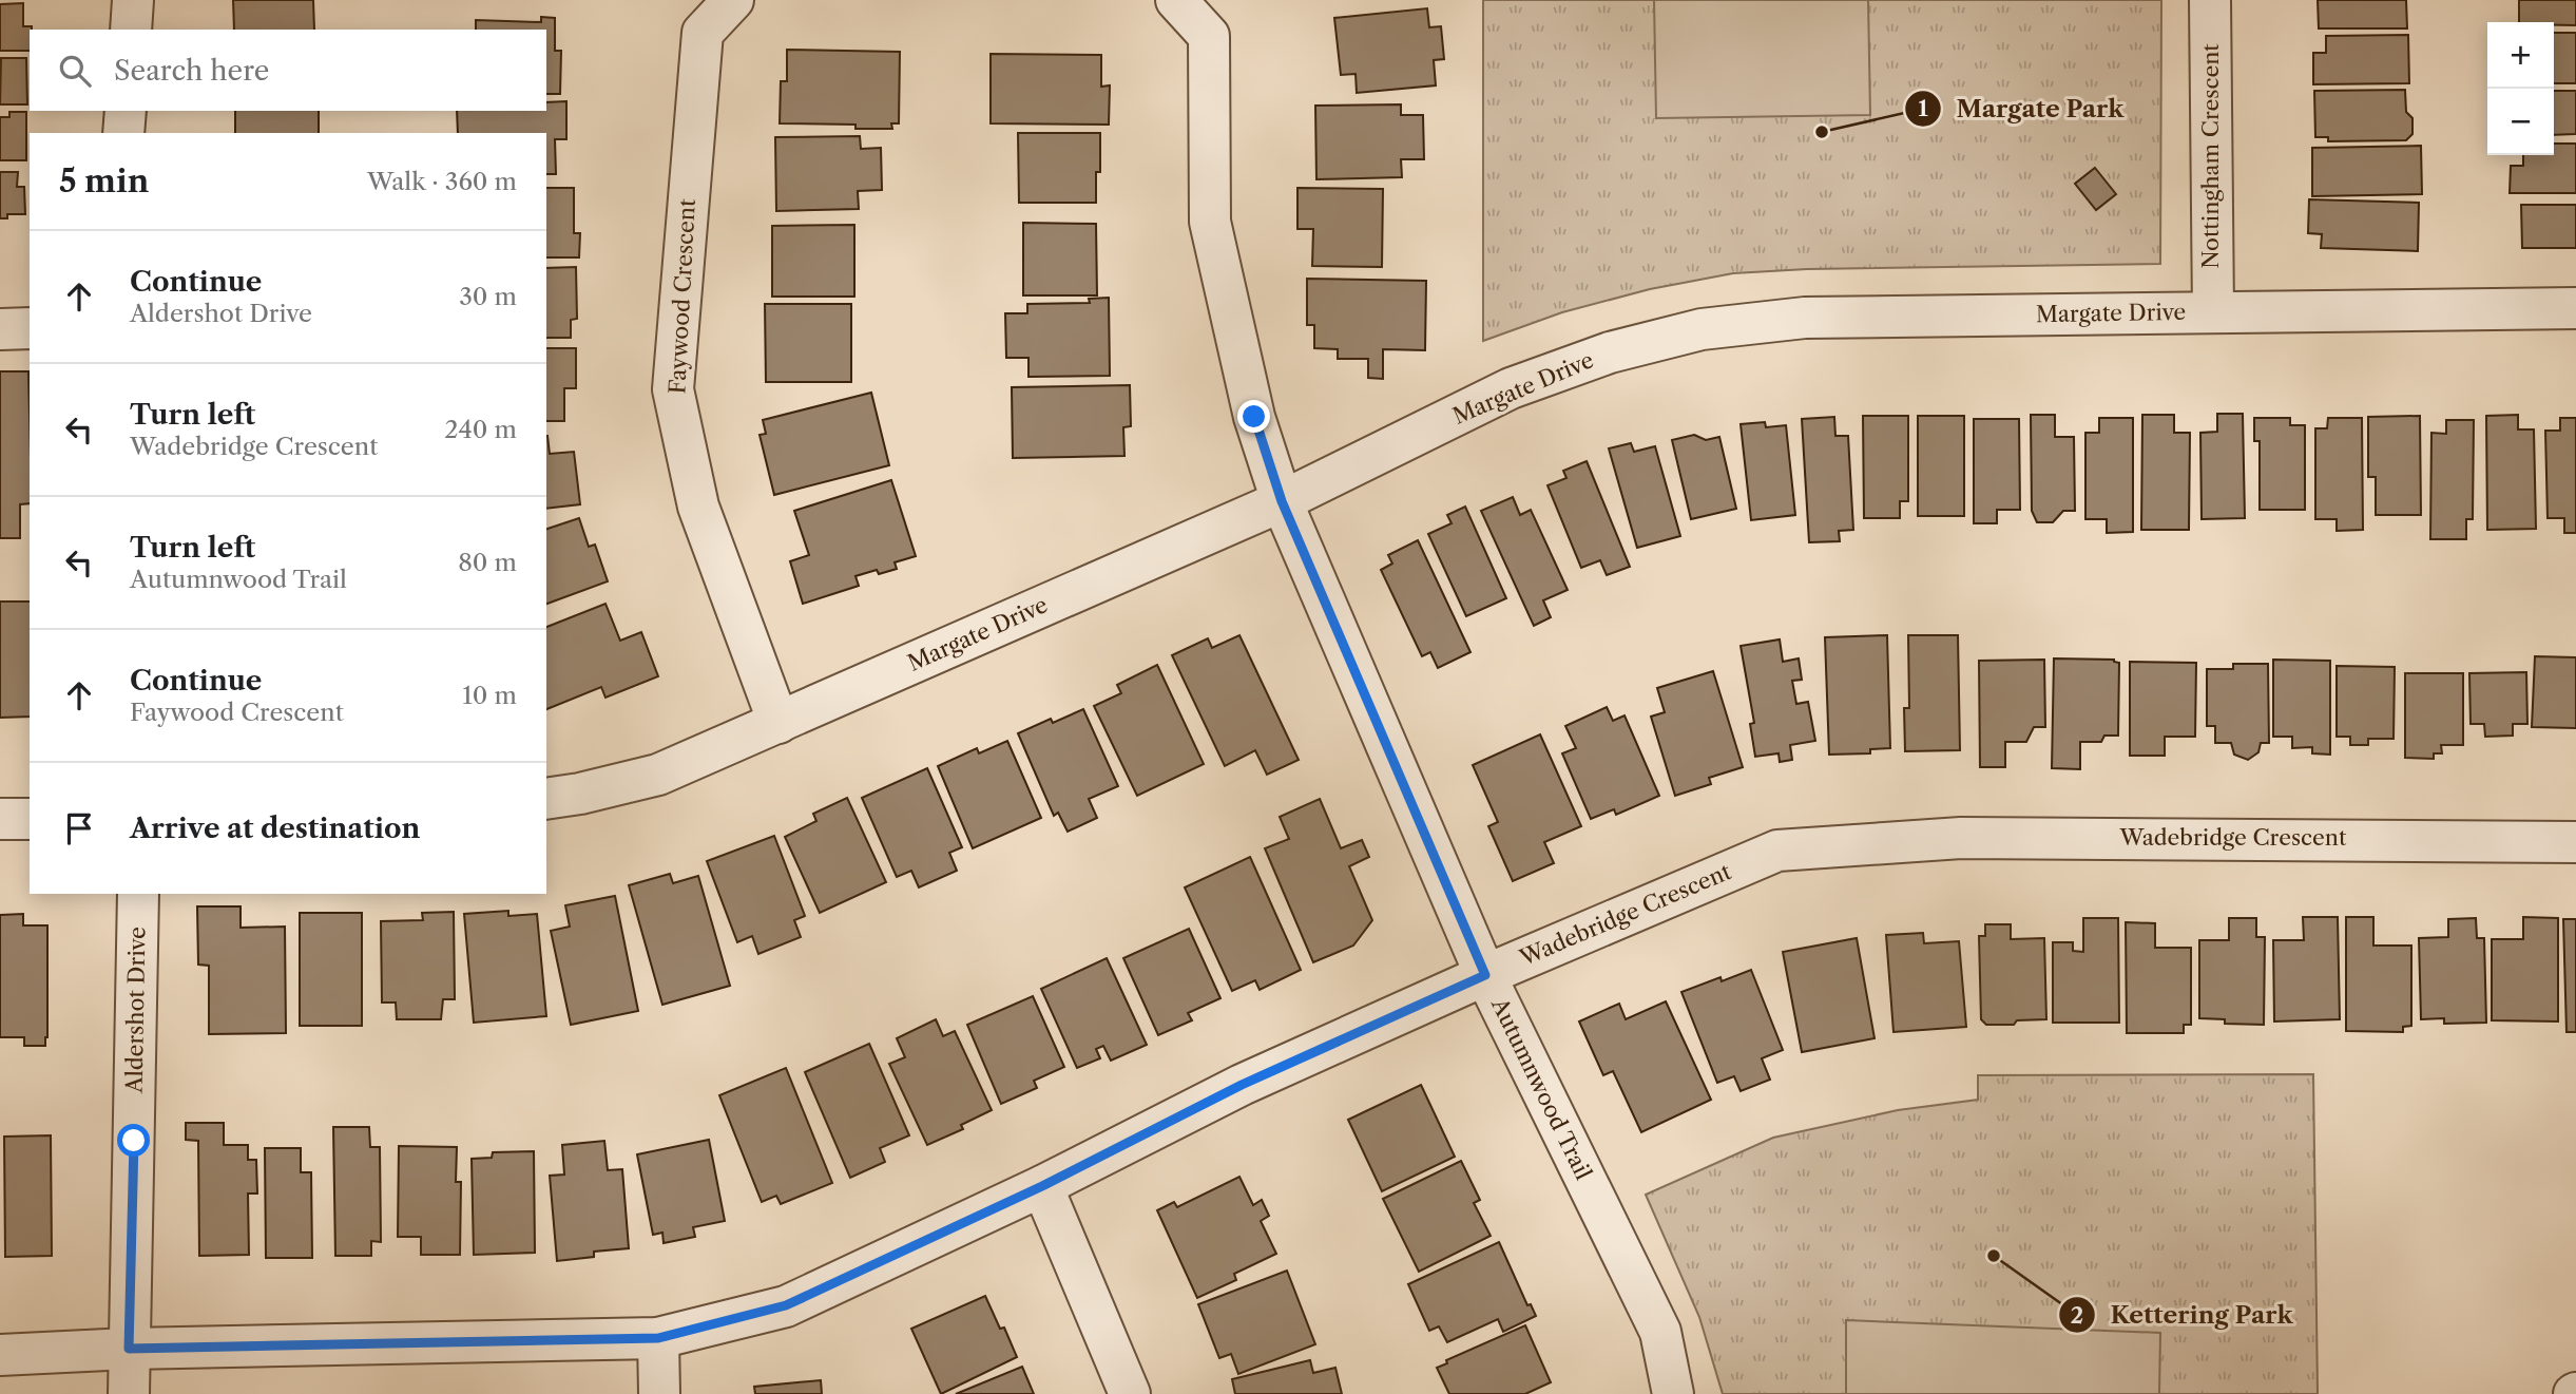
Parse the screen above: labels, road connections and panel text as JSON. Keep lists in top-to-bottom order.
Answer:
{
  "streets": {
    "street": [
      "Nottingham Crescent",
      "Faywood Crescent",
      "Margate Drive",
      "Wadebridge Crescent",
      "Aldershot Drive",
      "Autumnwood Trail"
    ]
  },
  "crossings": [
    ["Nottingham Crescent", "Margate Drive"],
    ["Faywood Crescent", "Margate Drive"],
    ["Margate Drive", "Autumnwood Trail"],
    ["Wadebridge Crescent", "Aldershot Drive"],
    ["Wadebridge Crescent", "Autumnwood Trail"]
  ],
  "places": ["Margate Park", "Kettering Park"],
  "page": {
    "map_buttons": ["+", "−"],
    "search": "Search here",
    "heading": ["5 min", "Walk · 360 m"],
    "list": [
      ["Continue", "Aldershot Drive", "30 m"],
      ["Turn left", "Wadebridge Crescent", "240 m"],
      ["Turn left", "Autumnwood Trail", "80 m"],
      ["Continue", "Faywood Crescent", "10 m"],
      "Arrive at destination"
    ]
  }
}
